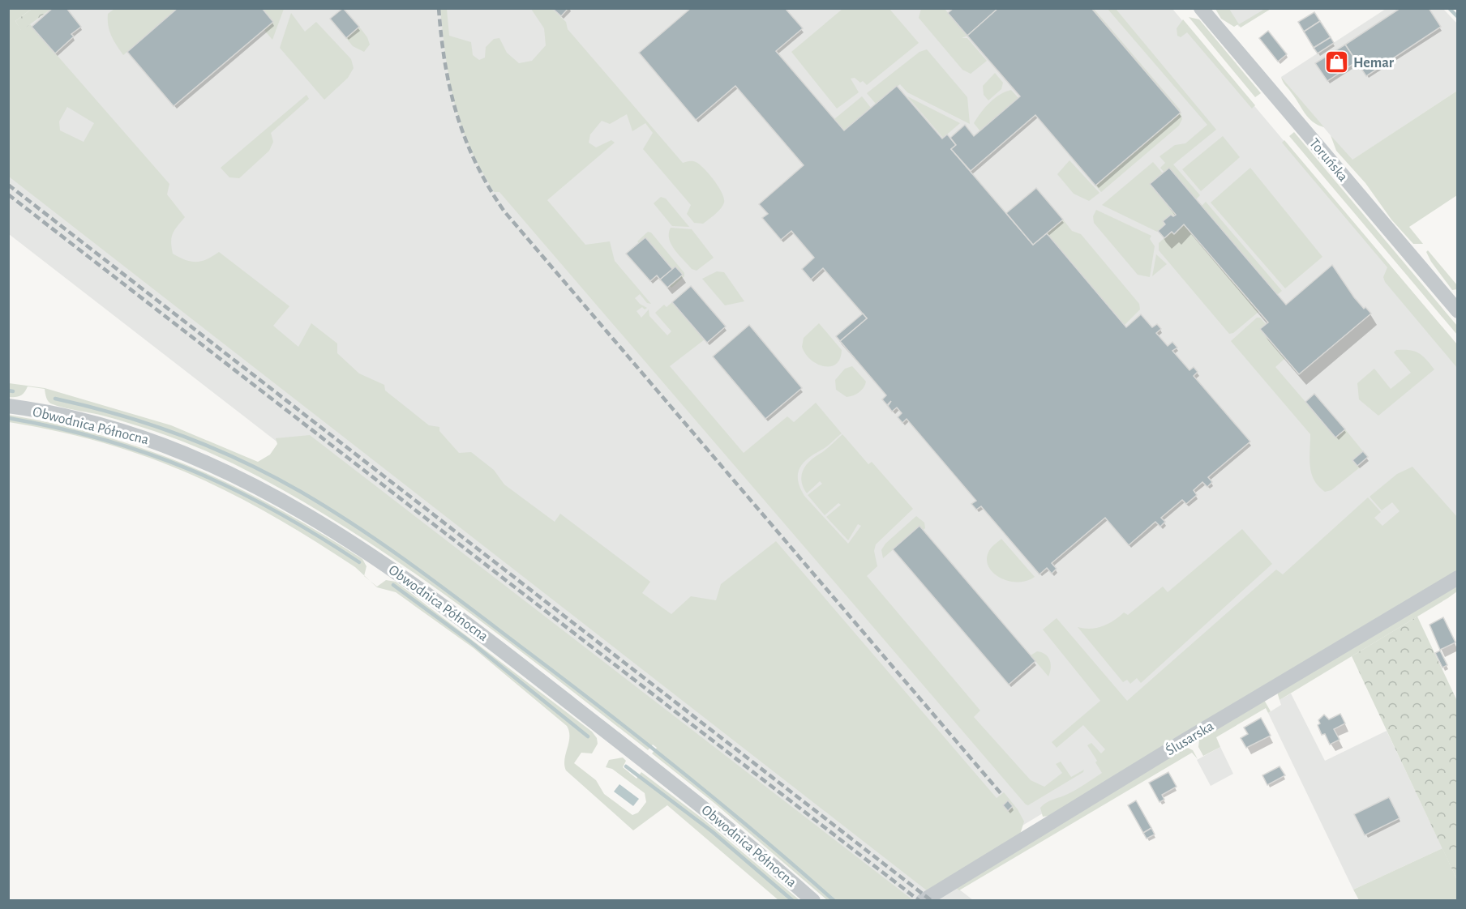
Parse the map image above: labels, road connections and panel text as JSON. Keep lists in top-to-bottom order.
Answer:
{
  "streets": {
    "street": ["Toruńska", "Obwodnica Północna", "Ślusarska"]
  },
  "places": {
    "shop": ["Hemar"]
  }
}
